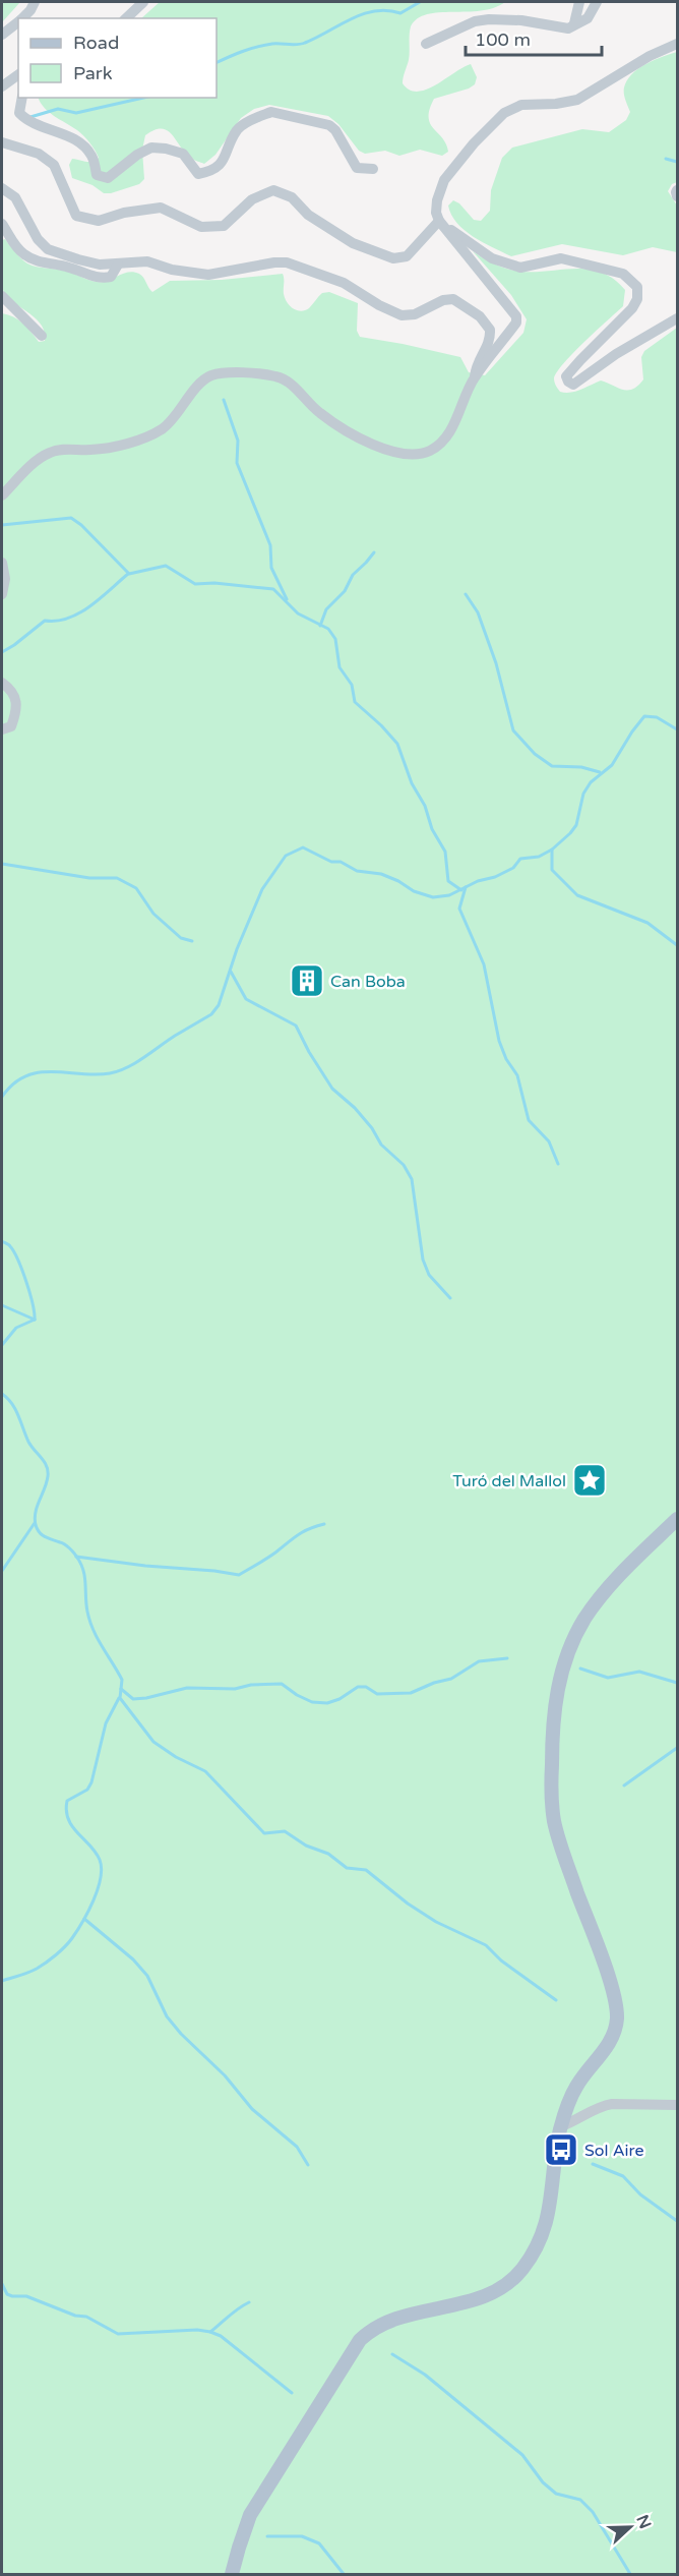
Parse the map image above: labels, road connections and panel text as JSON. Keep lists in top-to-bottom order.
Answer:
{
  "places": {
    "building": ["Can Boba"],
    "place": ["Turó del Mallol"],
    "bus stop": ["Sol Aire"]
  },
  "legend": ["Road", "Park"],
  "scale_bar": "100 m",
  "north": "right"
}
